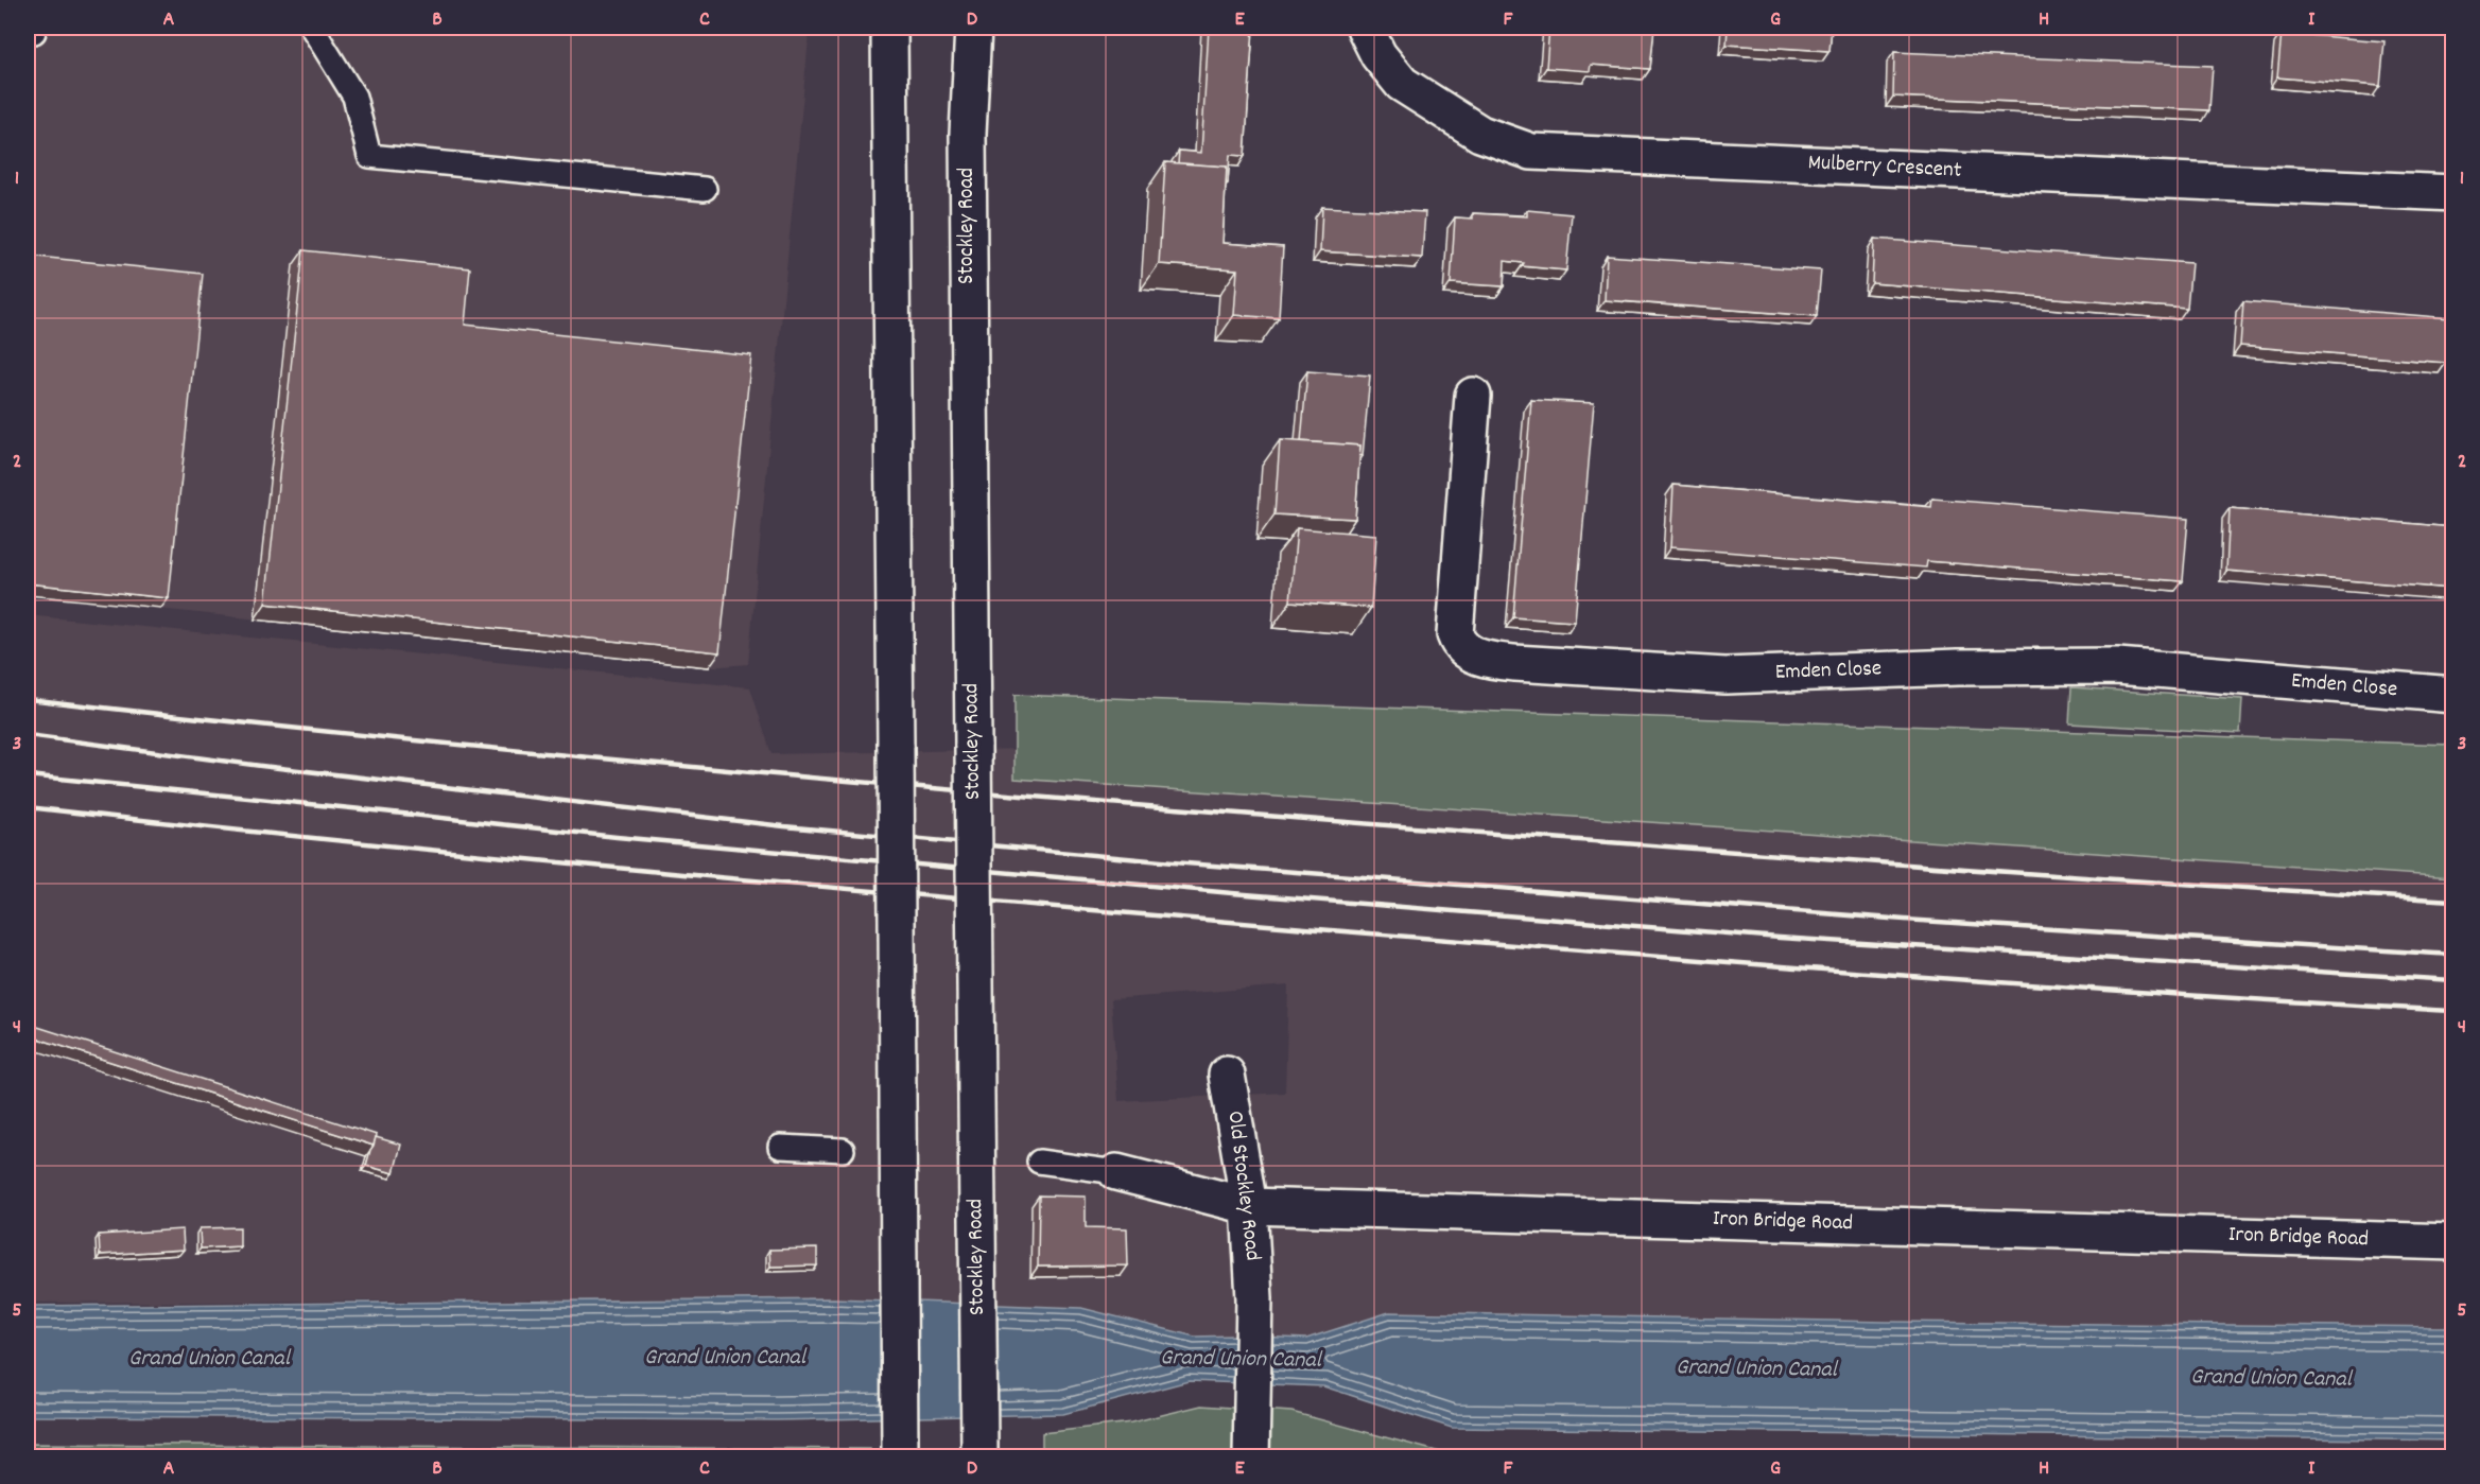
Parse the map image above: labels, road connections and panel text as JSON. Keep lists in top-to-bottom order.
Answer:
{
  "streets": {
    "street": [
      "Mulberry Crescent",
      "Stockley Road",
      "Emden Close",
      "Old Stockley Road",
      "Iron Bridge Road"
    ]
  },
  "crossings": [
    ["Old Stockley Road", "Iron Bridge Road"]
  ],
  "water": ["Grand Union Canal"],
  "grid": {
    "columns": [
      "A",
      "B",
      "C",
      "D",
      "E",
      "F",
      "G",
      "H",
      "I"
    ],
    "rows": [
      "1",
      "2",
      "3",
      "4",
      "5"
    ]
  }
}
